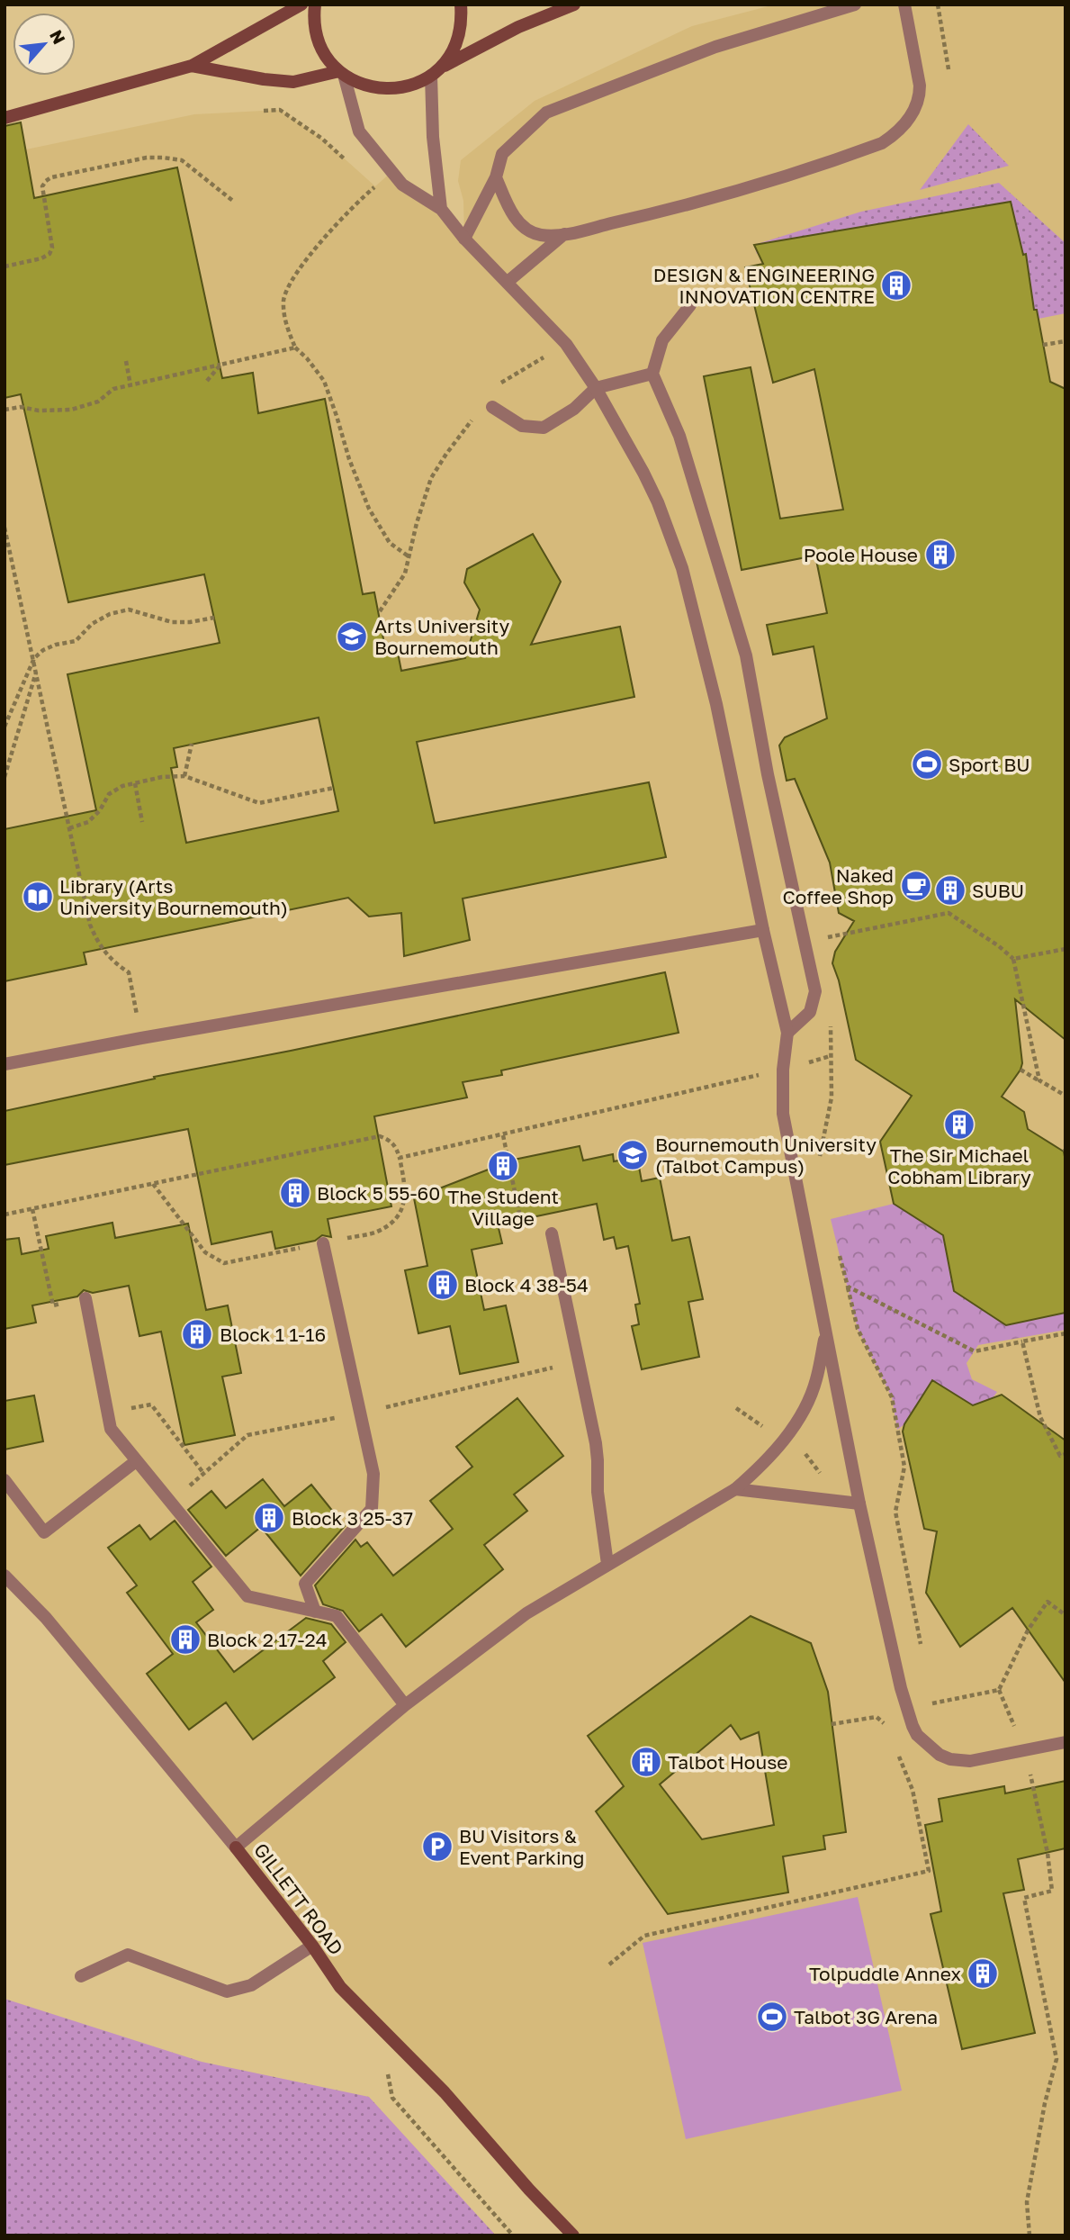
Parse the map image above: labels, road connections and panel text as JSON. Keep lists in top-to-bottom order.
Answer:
{
  "streets": {
    "street": ["GILLETT ROAD"]
  },
  "places": {
    "building": [
      "DESIGN & ENGINEERING INNOVATION CENTRE",
      "Poole House",
      "SUBU",
      "The Sir Michael Cobham Library",
      "The Student Village",
      "Block 5 55-60",
      "Block 4 38-54",
      "Block 1 1-16",
      "Block 3 25-37",
      "Block 2 17-24",
      "Talbot House",
      "Tolpuddle Annex"
    ],
    "school or university": ["Arts University Bournemouth", "Bournemouth University (Talbot Campus)"],
    "sports": ["Sport BU", "Talbot 3G Arena"],
    "cafe": ["Naked Coffee Shop"],
    "library": ["Library (Arts University Bournemouth)"],
    "parking": ["BU Visitors & Event Parking"]
  },
  "north": "top right"
}
